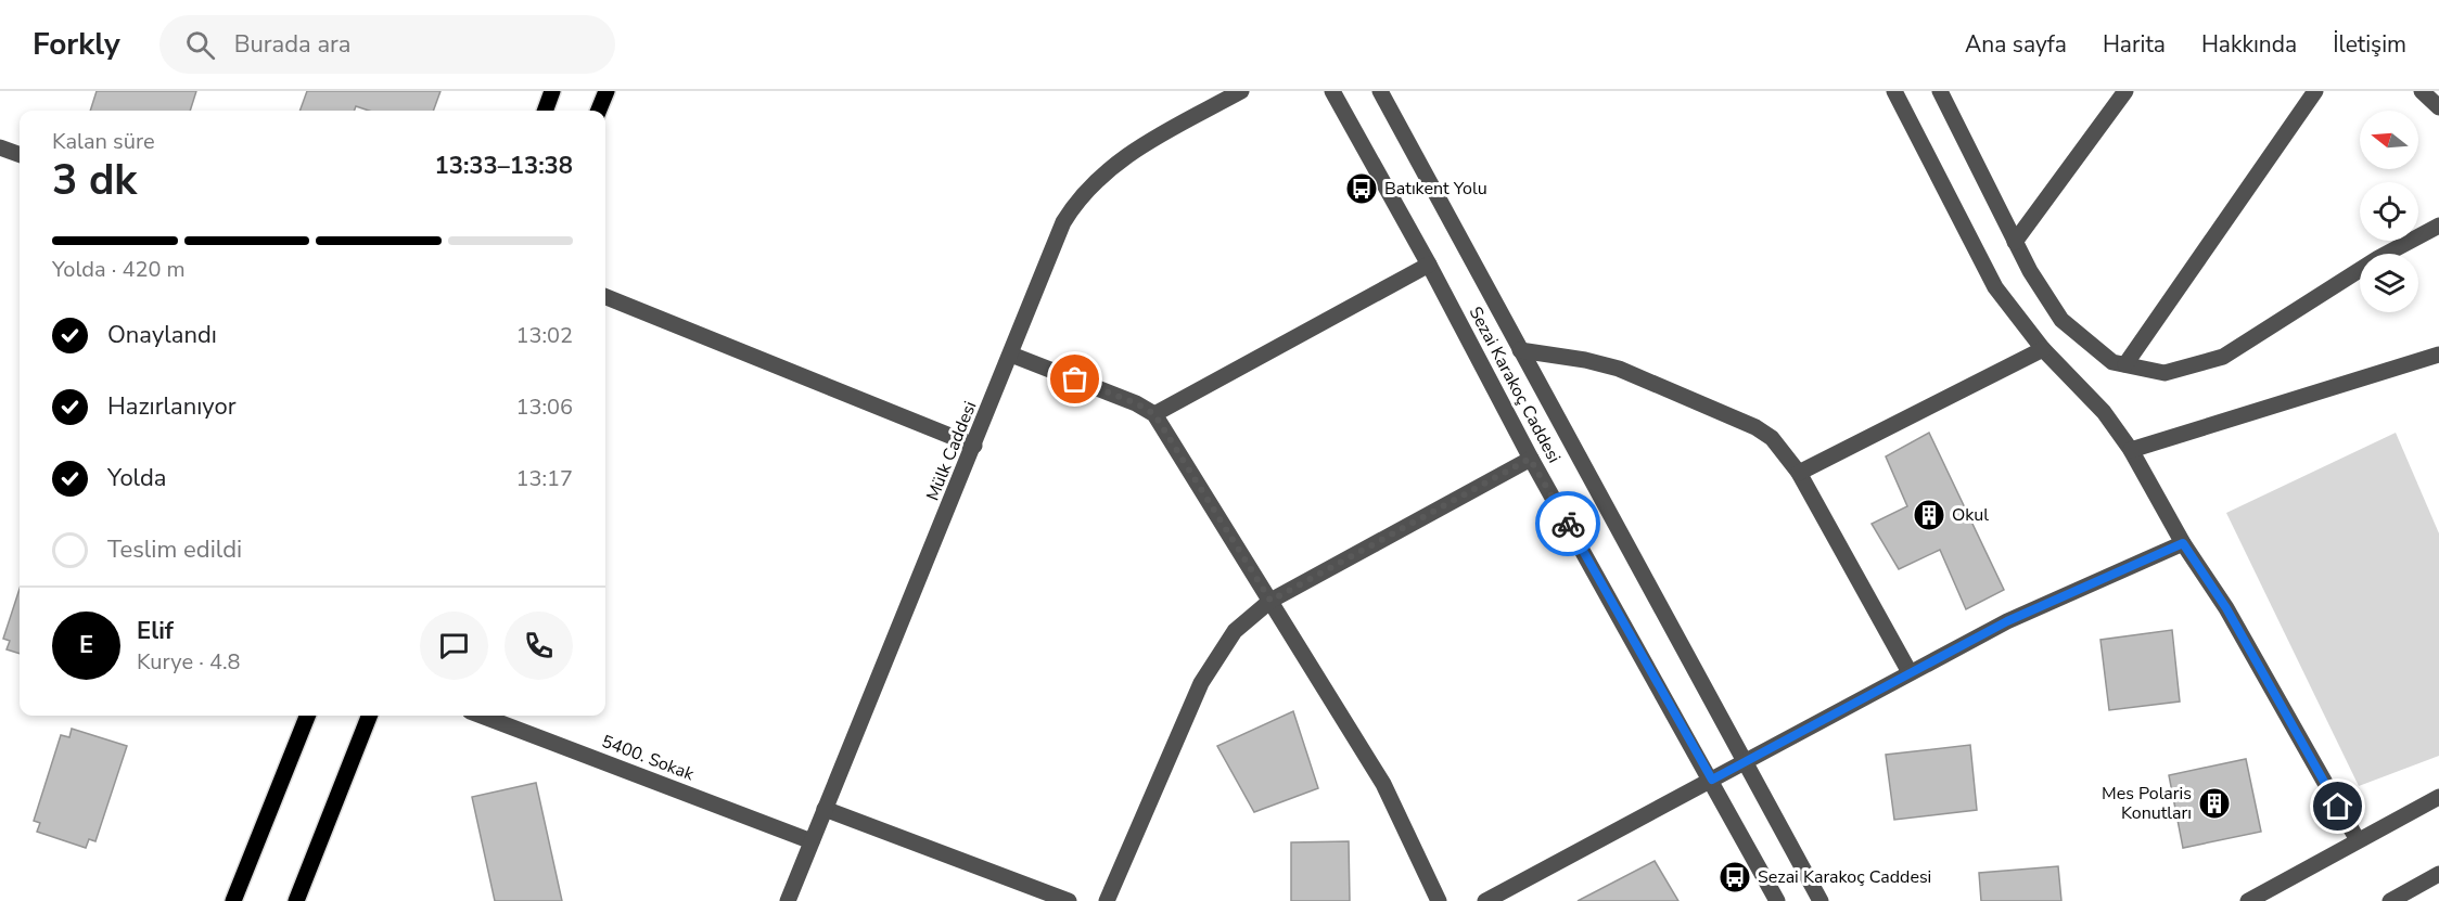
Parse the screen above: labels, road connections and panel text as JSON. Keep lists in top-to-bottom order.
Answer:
{
  "streets": {
    "street": ["Sezai Karakoç Caddesi", "Mülk Caddesi", "5400. Sokak"]
  },
  "crossings": [
    ["Mülk Caddesi", "5400. Sokak"]
  ],
  "places": {
    "bus stop": ["Batıkent Yolu", "Sezai Karakoç Caddesi"],
    "building": ["Okul", "Mes Polaris Konutları"]
  },
  "north": "left",
  "page": {
    "header": "Forkly",
    "search": "Burada ara",
    "nav": [
      "Ana sayfa",
      "Harita",
      "Hakkında",
      "İletişim"
    ],
    "heading": ["3 dk", "Kalan süre", "13:33–13:38"],
    "panel": ["Elif", "Kurye · 4.8"],
    "bar": "Yolda · 420 m",
    "list": [
      ["Onaylandı", "13:02"],
      ["Hazırlanıyor", "13:06"],
      ["Yolda", "13:17"],
      "Teslim edildi"
    ],
    "round": "E"
  }
}
